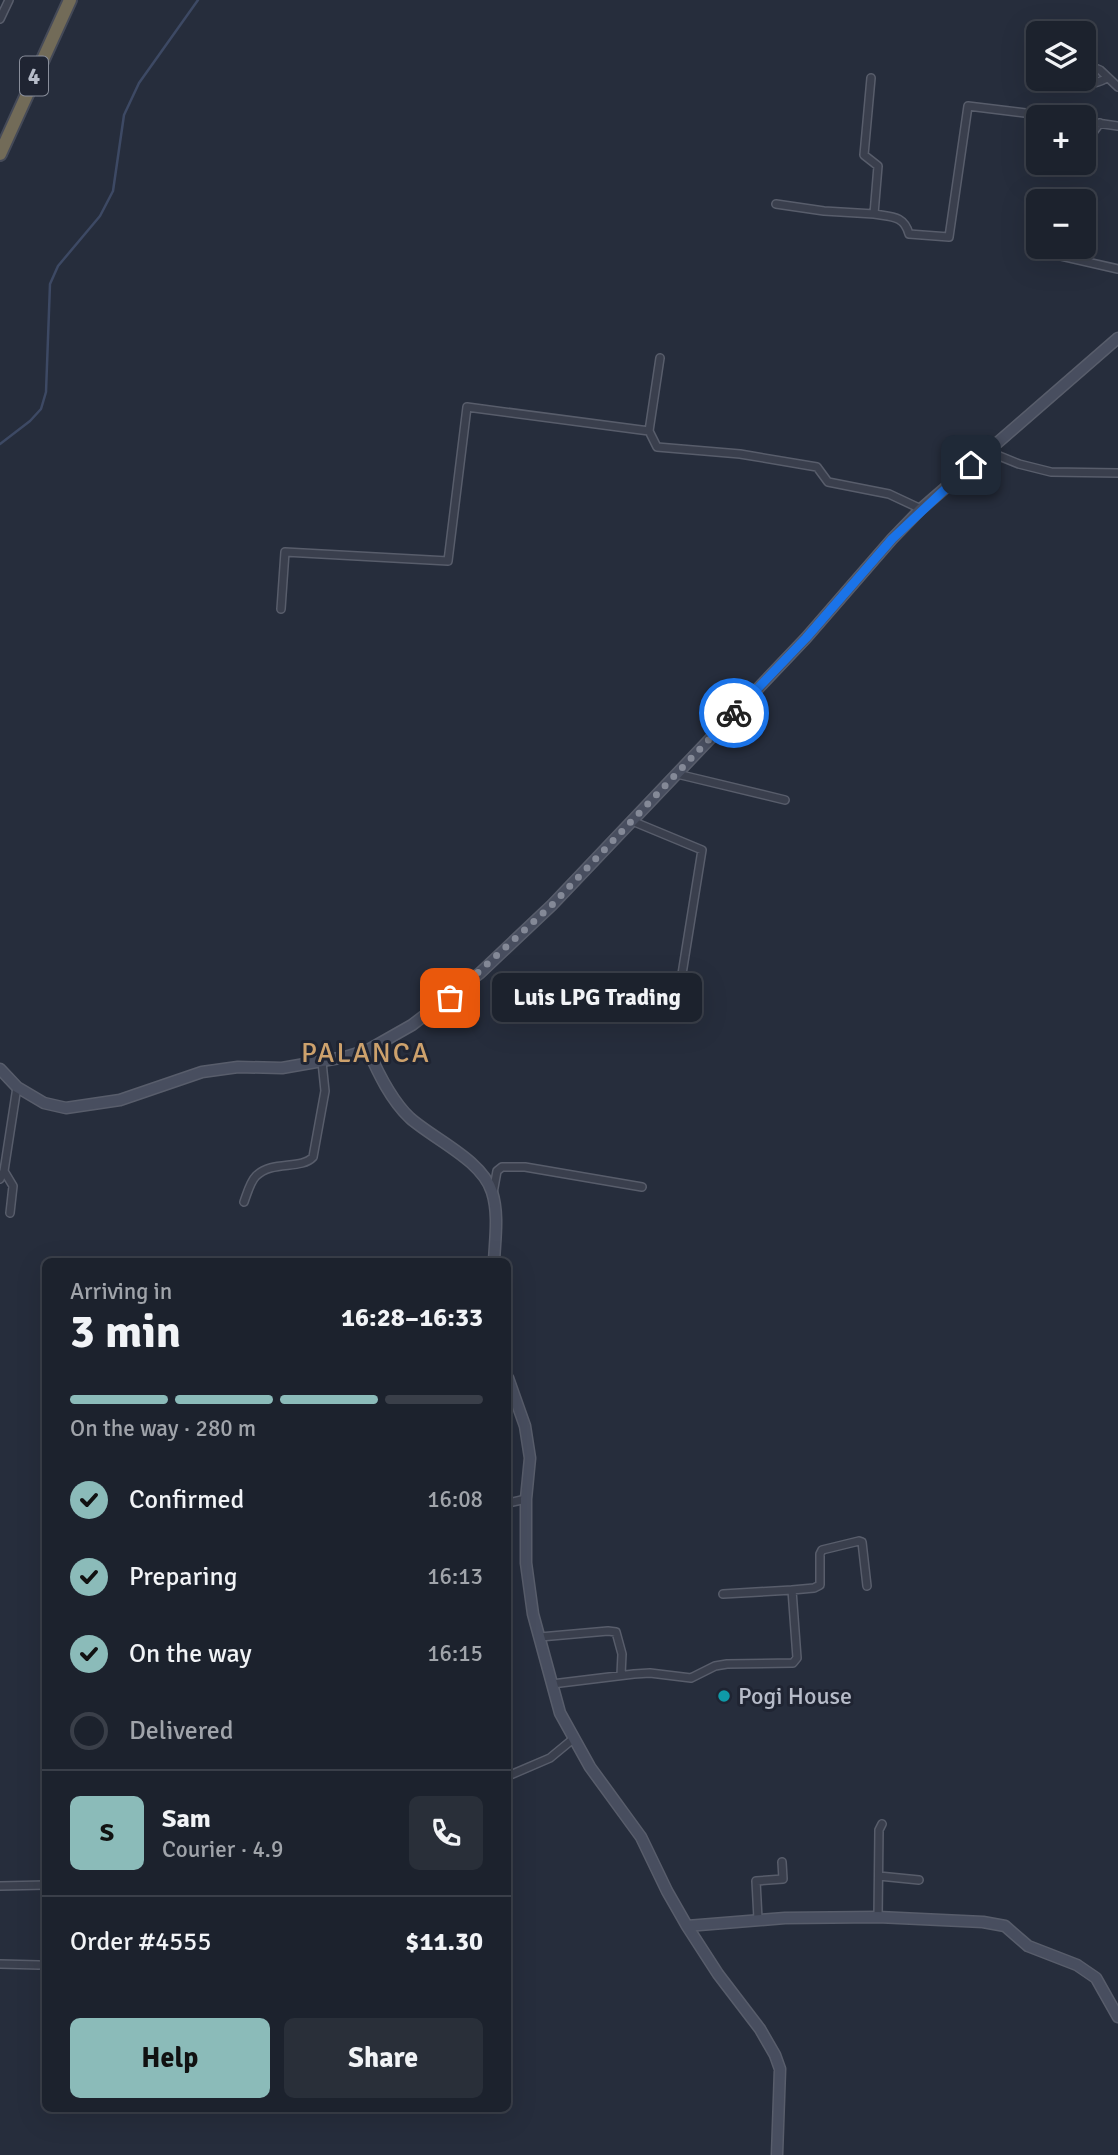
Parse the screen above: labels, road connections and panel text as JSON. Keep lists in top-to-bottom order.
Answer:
{
  "streets": {
    "highway": ["4"]
  },
  "districts": ["PALANCA"],
  "places": ["Luis LPG Trading", "Pogi House"],
  "page": {
    "map_buttons": ["+", "−"],
    "bubble": "Luis LPG Trading",
    "heading": ["3 min", "Arriving in", "16:28–16:33"],
    "panel": [
      "Sam",
      "Courier · 4.9",
      "Order #4555",
      "$11.30"
    ],
    "bar": "On the way · 280 m",
    "list": [
      ["Confirmed", "16:08"],
      ["Preparing", "16:13"],
      ["On the way", "16:15"],
      "Delivered"
    ],
    "round": "S",
    "buttons": ["Help", "Share"]
  }
}
